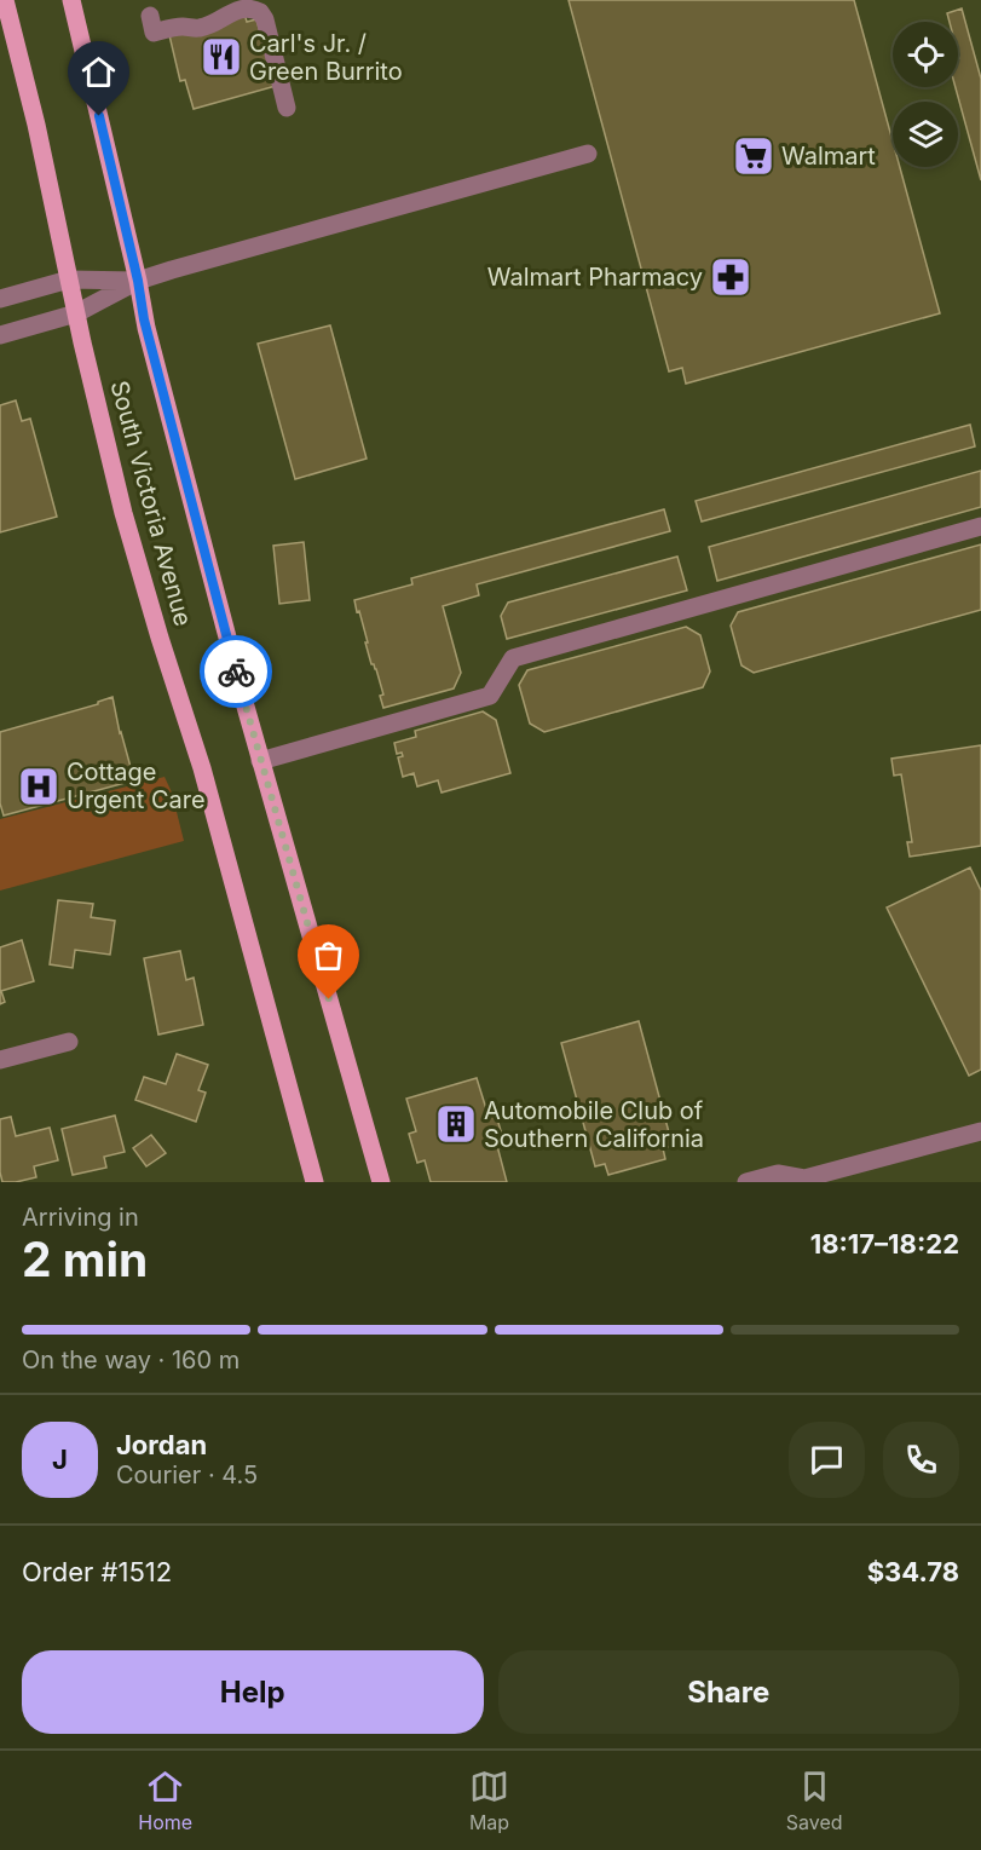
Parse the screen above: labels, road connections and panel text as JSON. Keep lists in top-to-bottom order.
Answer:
{
  "streets": {
    "main road": ["South Victoria Avenue"]
  },
  "places": {
    "restaurant": ["Carl's Jr. / Green Burrito"],
    "supermarket": ["Walmart"],
    "pharmacy": ["Walmart Pharmacy"],
    "hospital": ["Cottage Urgent Care"],
    "building": ["Automobile Club of Southern California"]
  },
  "page": {
    "heading": ["2 min", "Arriving in", "18:17–18:22"],
    "panel": [
      "Jordan",
      "Courier · 4.5",
      "Order #1512",
      "$34.78"
    ],
    "bar": "On the way · 160 m",
    "round": "J",
    "buttons": ["Help", "Share"],
    "tabs": ["Home", "Map", "Saved"]
  }
}
